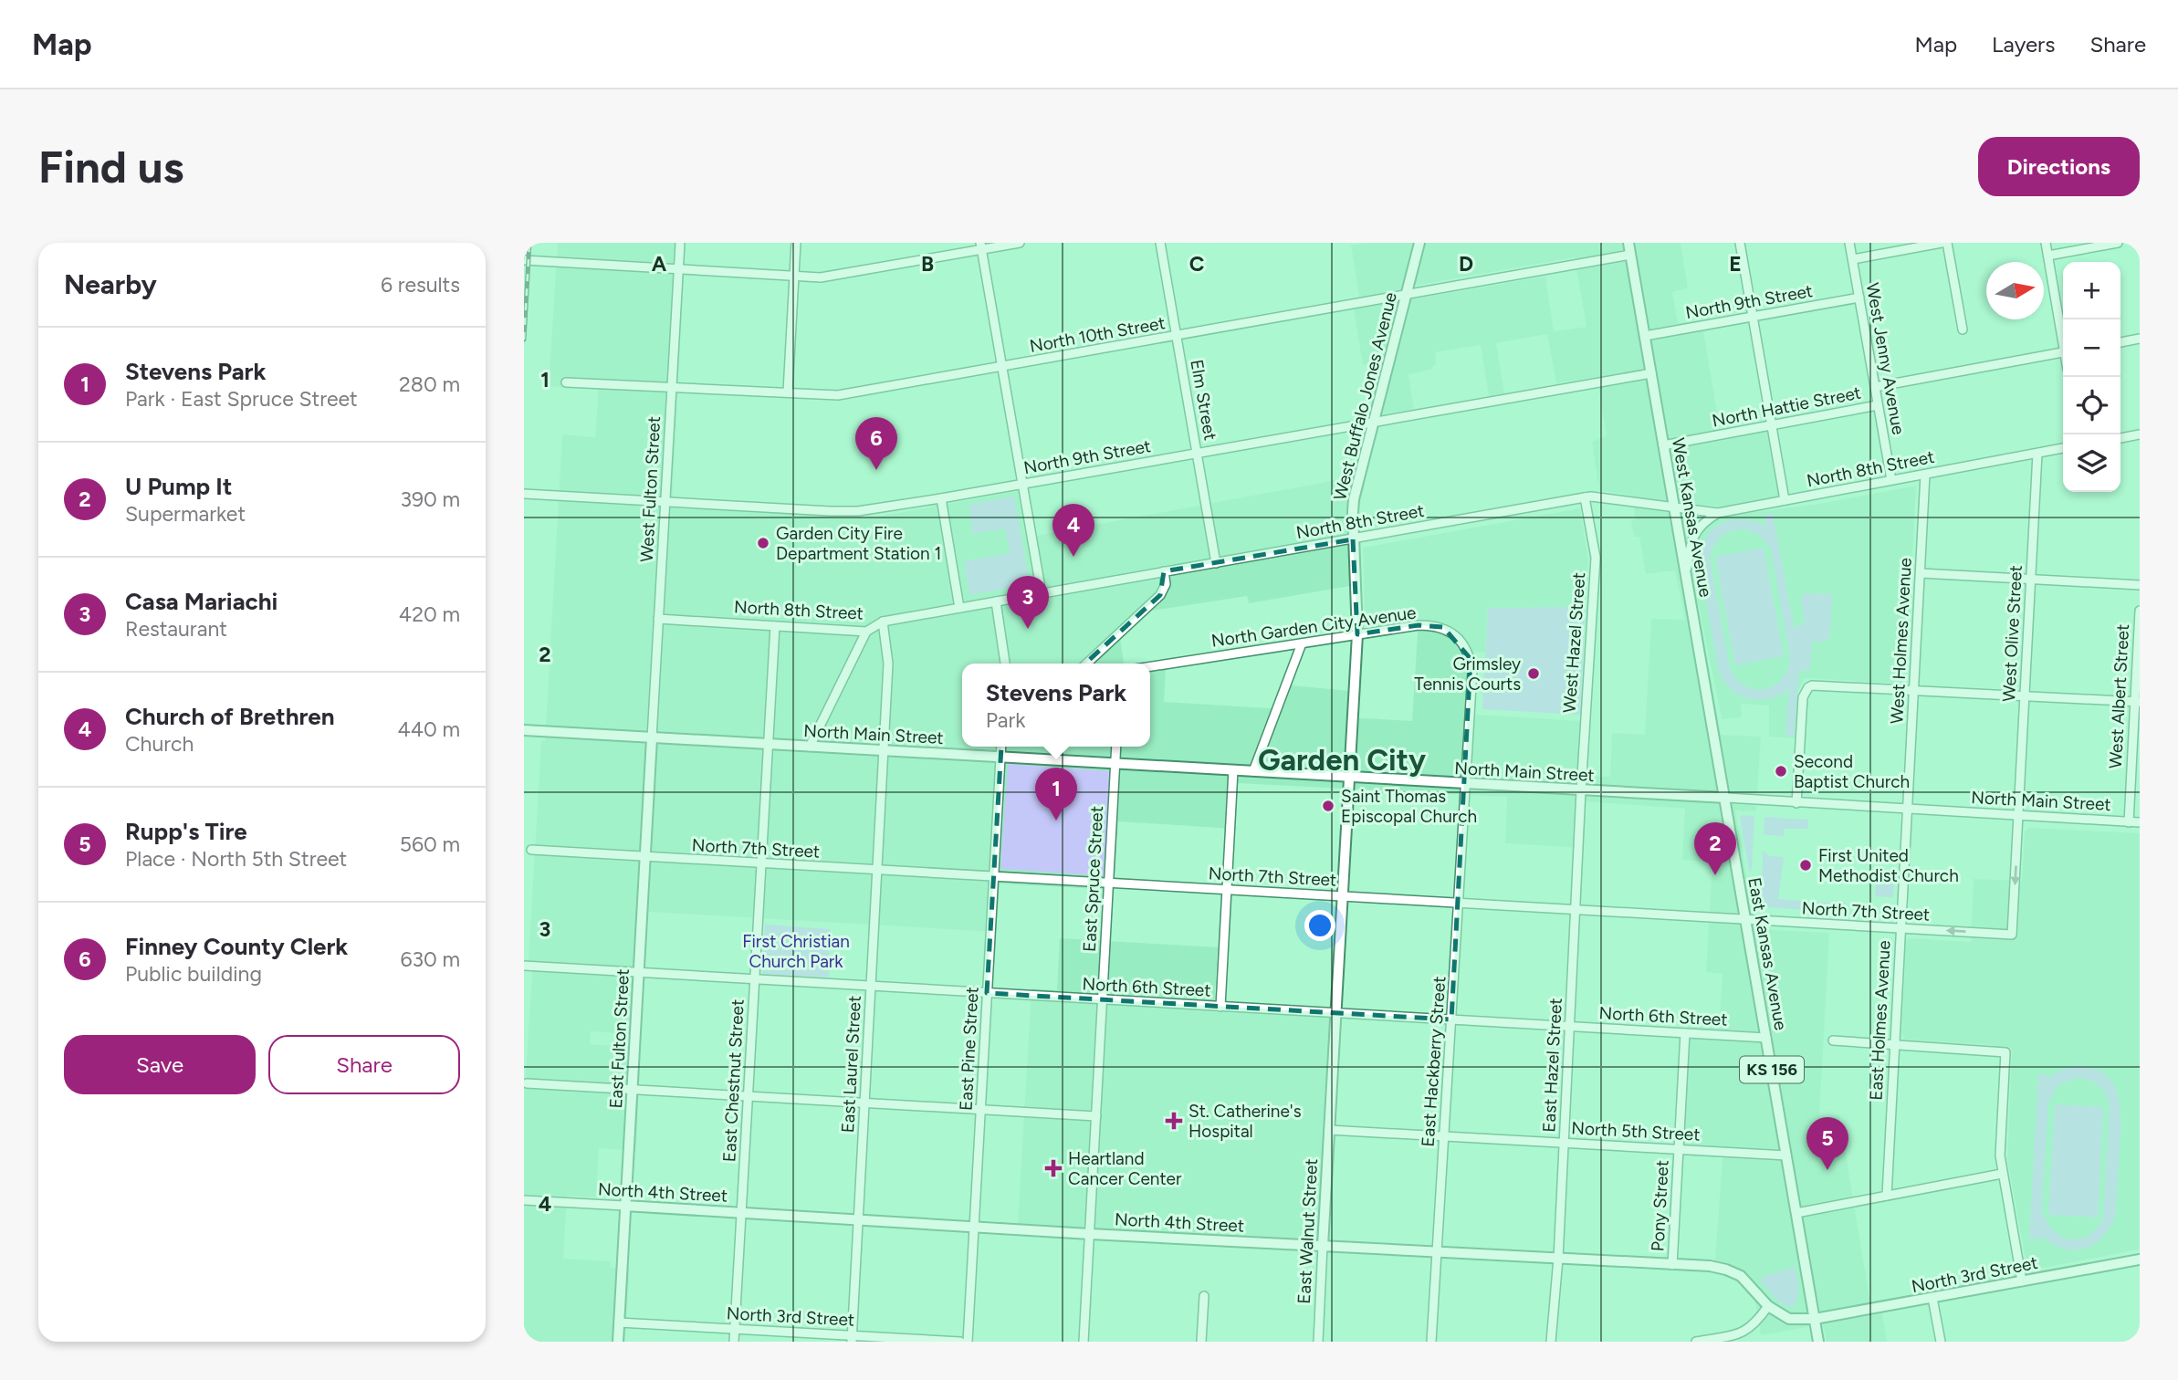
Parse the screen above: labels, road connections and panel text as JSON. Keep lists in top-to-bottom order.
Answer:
{
  "streets": {
    "main road": [
      "West Buffalo Jones Avenue",
      "West Kansas Avenue",
      "North Main Street",
      "East Kansas Avenue",
      "East Fulton Street",
      "KS 156",
      "North 4th Street",
      "East Walnut Street",
      "North 3rd Street"
    ],
    "street": [
      "North 9th Street",
      "North 10th Street",
      "West Jenny Avenue",
      "Elm Street",
      "North Hattie Street",
      "North 8th Street",
      "West Fulton Street",
      "North Garden City Avenue",
      "West Olive Street",
      "West Holmes Avenue",
      "West Hazel Street",
      "West Albert Street",
      "North 7th Street",
      "East Spruce Street",
      "North 6th Street",
      "East Holmes Avenue",
      "East Pine Street",
      "East Hackberry Street",
      "East Laurel Street",
      "East Hazel Street",
      "East Chestnut Street",
      "North 5th Street",
      "Pony Street"
    ]
  },
  "crossings": [
    ["North 9th Street", "West Jenny Avenue"],
    ["North 9th Street", "West Buffalo Jones Avenue"],
    ["North 9th Street", "Elm Street"],
    ["North 9th Street", "West Fulton Street"],
    ["North 9th Street", "West Kansas Avenue"],
    ["North 10th Street", "West Buffalo Jones Avenue"],
    ["North 10th Street", "Elm Street"],
    ["North 10th Street", "West Fulton Street"],
    ["North 10th Street", "West Kansas Avenue"],
    ["West Jenny Avenue", "North Hattie Street"],
    ["West Jenny Avenue", "North 8th Street"],
    ["West Buffalo Jones Avenue", "North 8th Street"],
    ["West Buffalo Jones Avenue", "North Garden City Avenue"],
    ["West Buffalo Jones Avenue", "North Main Street"],
    ["West Buffalo Jones Avenue", "East Walnut Street"],
    ["Elm Street", "North 8th Street"],
    ["North Hattie Street", "West Kansas Avenue"],
    ["North 8th Street", "West Fulton Street"],
    ["North 8th Street", "West Kansas Avenue"],
    ["North 8th Street", "West Olive Street"],
    ["North 8th Street", "West Holmes Avenue"],
    ["North 8th Street", "West Hazel Street"],
    ["North 8th Street", "East Laurel Street"],
    ["North 8th Street", "East Chestnut Street"],
    ["West Fulton Street", "North Main Street"],
    ["West Fulton Street", "East Fulton Street"],
    ["West Kansas Avenue", "North Main Street"],
    ["West Kansas Avenue", "East Kansas Avenue"],
    ["North Garden City Avenue", "East Hackberry Street"],
    ["West Olive Street", "North Main Street"],
    ["West Olive Street", "North 7th Street"],
    ["West Holmes Avenue", "North Main Street"],
    ["West Holmes Avenue", "East Holmes Avenue"],
    ["West Hazel Street", "North Main Street"],
    ["West Hazel Street", "East Hazel Street"],
    ["West Albert Street", "North Main Street"],
    ["North Main Street", "East Spruce Street"],
    ["North Main Street", "East Kansas Avenue"],
    ["North Main Street", "East Holmes Avenue"],
    ["North Main Street", "East Fulton Street"],
    ["North Main Street", "East Pine Street"],
    ["North Main Street", "East Hackberry Street"],
    ["North Main Street", "East Laurel Street"],
    ["North Main Street", "East Hazel Street"],
    ["North Main Street", "East Chestnut Street"],
    ["North Main Street", "East Walnut Street"],
    ["North 7th Street", "East Spruce Street"],
    ["North 7th Street", "East Kansas Avenue"],
    ["North 7th Street", "East Holmes Avenue"],
    ["North 7th Street", "East Fulton Street"],
    ["North 7th Street", "East Pine Street"],
    ["North 7th Street", "East Hackberry Street"],
    ["North 7th Street", "East Laurel Street"],
    ["North 7th Street", "East Hazel Street"],
    ["North 7th Street", "East Chestnut Street"],
    ["North 7th Street", "East Walnut Street"],
    ["East Spruce Street", "North 6th Street"],
    ["East Spruce Street", "North 4th Street"],
    ["East Kansas Avenue", "North 6th Street"],
    ["East Kansas Avenue", "North 5th Street"],
    ["East Kansas Avenue", "North 4th Street"],
    ["East Kansas Avenue", "North 3rd Street"],
    ["North 6th Street", "East Fulton Street"],
    ["North 6th Street", "East Pine Street"],
    ["North 6th Street", "East Hackberry Street"],
    ["North 6th Street", "East Laurel Street"],
    ["North 6th Street", "East Hazel Street"],
    ["North 6th Street", "East Chestnut Street"],
    ["North 6th Street", "Pony Street"],
    ["North 6th Street", "East Walnut Street"],
    ["East Fulton Street", "North 4th Street"],
    ["East Fulton Street", "North 3rd Street"],
    ["East Pine Street", "North 4th Street"],
    ["East Hackberry Street", "North 5th Street"],
    ["East Hackberry Street", "North 4th Street"],
    ["East Laurel Street", "North 4th Street"],
    ["East Laurel Street", "North 3rd Street"],
    ["East Hazel Street", "North 5th Street"],
    ["East Hazel Street", "North 4th Street"],
    ["East Chestnut Street", "North 4th Street"],
    ["East Chestnut Street", "North 3rd Street"],
    ["North 5th Street", "Pony Street"],
    ["North 5th Street", "East Walnut Street"],
    ["North 4th Street", "Pony Street"],
    ["North 4th Street", "East Walnut Street"],
    ["North 4th Street", "North 3rd Street"]
  ],
  "districts": ["Garden City"],
  "parks": ["First Christian Church Park"],
  "places": {
    "other": [
      "Garden City Fire Department Station 1",
      "Grimsley Tennis Courts",
      "Second Baptist Church",
      "Saint Thomas Episcopal Church",
      "First United Methodist Church"
    ],
    "health": ["St. Catherine's Hospital", "Heartland Cancer Center"]
  },
  "north": "right",
  "page": {
    "header": "Map",
    "nav": ["Map", "Layers", "Share"],
    "buttons": [
      "Directions",
      ["Save", "Share"]
    ],
    "title": "Find us",
    "heading": ["Nearby", "6 results"],
    "map_buttons": ["+", "−"],
    "list": [
      {
        "mark": "1",
        "name": "Stevens Park",
        "note": "Park · East Spruce Street",
        "value": "280 m"
      },
      {
        "mark": "2",
        "name": "U Pump It",
        "note": "Supermarket",
        "value": "390 m"
      },
      {
        "mark": "3",
        "name": "Casa Mariachi",
        "note": "Restaurant",
        "value": "420 m"
      },
      {
        "mark": "4",
        "name": "Church of Brethren",
        "note": "Church",
        "value": "440 m"
      },
      {
        "mark": "5",
        "name": "Rupp's Tire",
        "note": "Place · North 5th Street",
        "value": "560 m"
      },
      {
        "mark": "6",
        "name": "Finney County Clerk",
        "note": "Public building",
        "value": "630 m"
      }
    ],
    "pins": [
      "6",
      "4",
      "3",
      "1",
      "2",
      "5"
    ],
    "popup": ["Stevens Park", "Park"]
  },
  "grid": {
    "columns": [
      "A",
      "B",
      "C",
      "D",
      "E"
    ],
    "rows": [
      "1",
      "2",
      "3",
      "4"
    ]
  }
}
